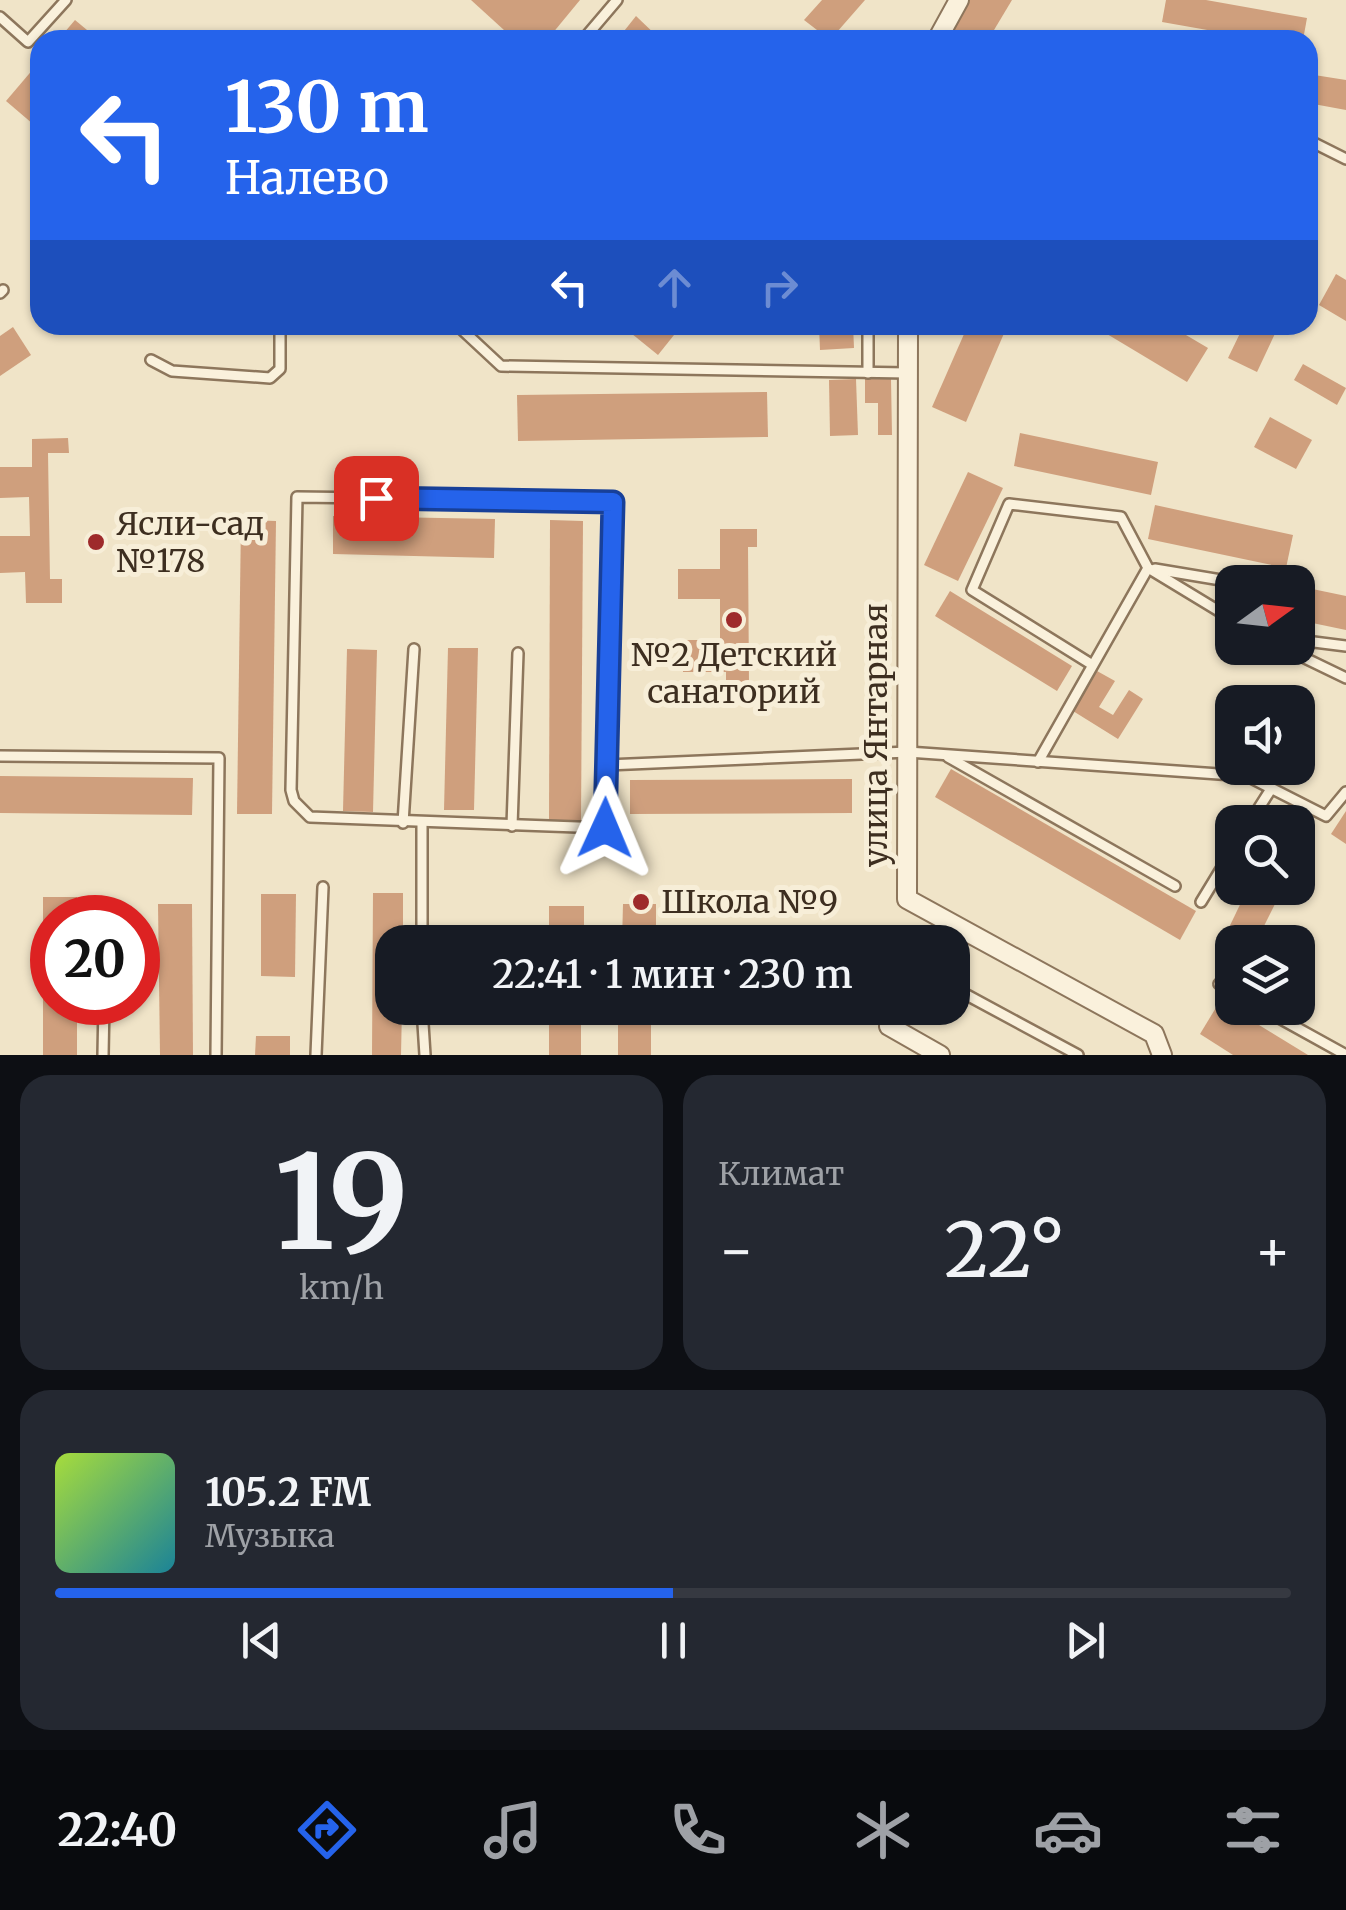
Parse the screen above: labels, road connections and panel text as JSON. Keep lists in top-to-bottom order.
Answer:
{
  "streets": {
    "street": ["улица Янтарная"]
  },
  "places": ["Ясли-сад №178", "№2 Детский санаторий", "Школа №9"],
  "north": "right",
  "page": {
    "turn": ["130 m", "Налево"],
    "limit": "20",
    "trip": "22:41 · 1 мин · 230 m",
    "tile": [
      ["19", "km/h"],
      "Климат"
    ],
    "heat": ["−", "22°", "+"],
    "song": ["105.2 FM", "Музыка"],
    "tabs": "22:40"
  }
}
